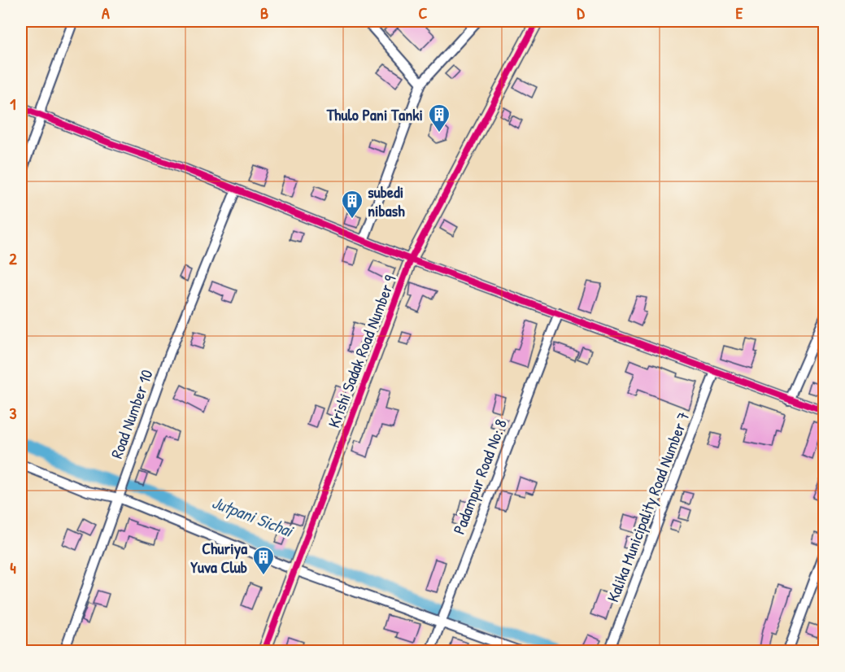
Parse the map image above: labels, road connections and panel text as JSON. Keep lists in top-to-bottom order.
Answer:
{
  "streets": {
    "street": [
      "Krishi Sadak Road Number 9",
      "Road Number 10",
      "Padampur Road No: 8",
      "Kalika Municipality Road Number 7"
    ]
  },
  "water": ["Jutpani Sichai"],
  "places": {
    "building": ["Thulo Pani Tanki", "subedi nibash", "Churiya Yuva Club"]
  },
  "grid": {
    "columns": [
      "A",
      "B",
      "C",
      "D",
      "E"
    ],
    "rows": [
      "1",
      "2",
      "3",
      "4"
    ]
  }
}
